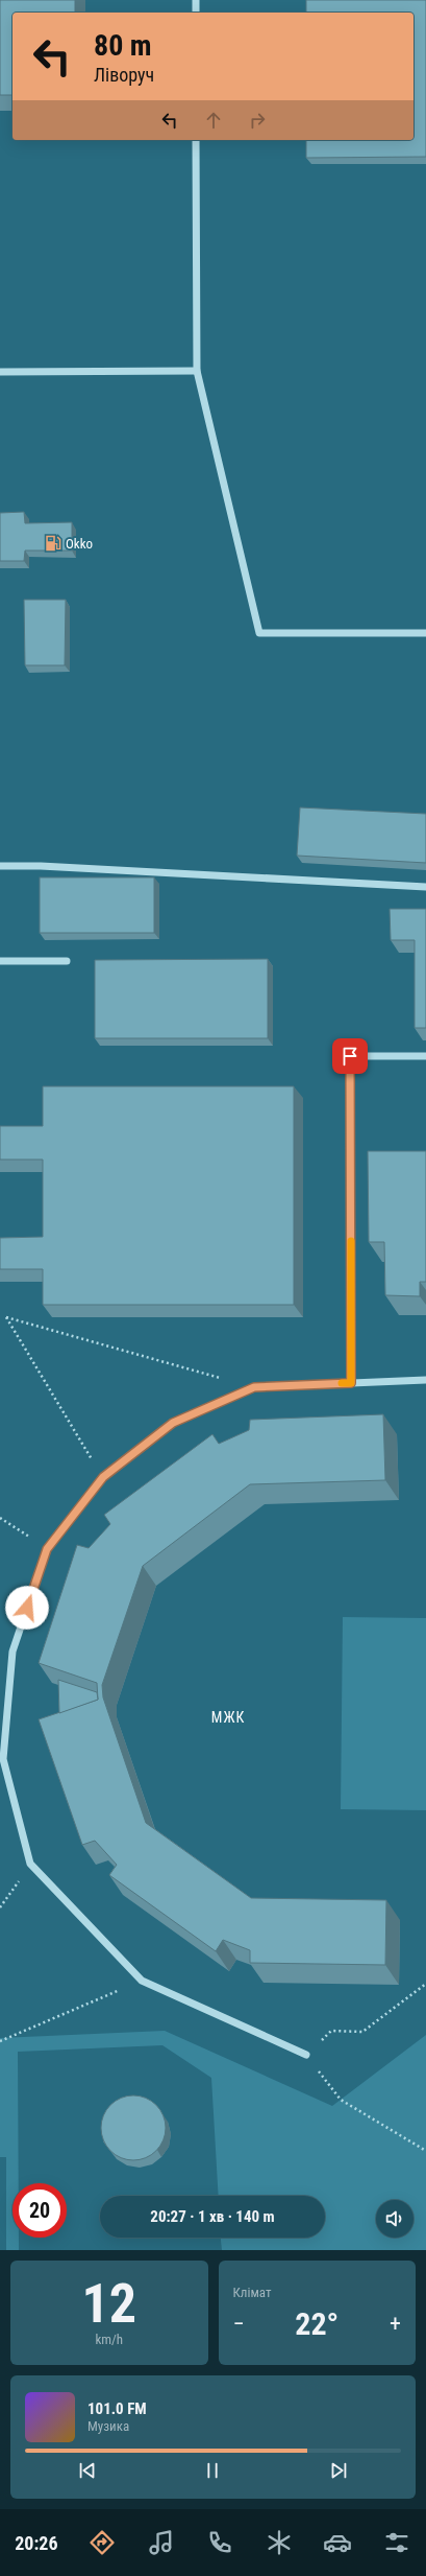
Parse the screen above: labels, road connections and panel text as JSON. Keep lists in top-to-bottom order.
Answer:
{
  "districts": ["МЖК"],
  "places": {
    "fuel station": ["Okko"]
  },
  "page": {
    "turn": ["80 m", "Ліворуч"],
    "limit": "20",
    "trip": "20:27 · 1 хв · 140 m",
    "tile": [
      ["12", "km/h"],
      "Клімат"
    ],
    "heat": ["−", "22°", "+"],
    "song": ["101.0 FM", "Музика"],
    "tabs": "20:26"
  }
}
